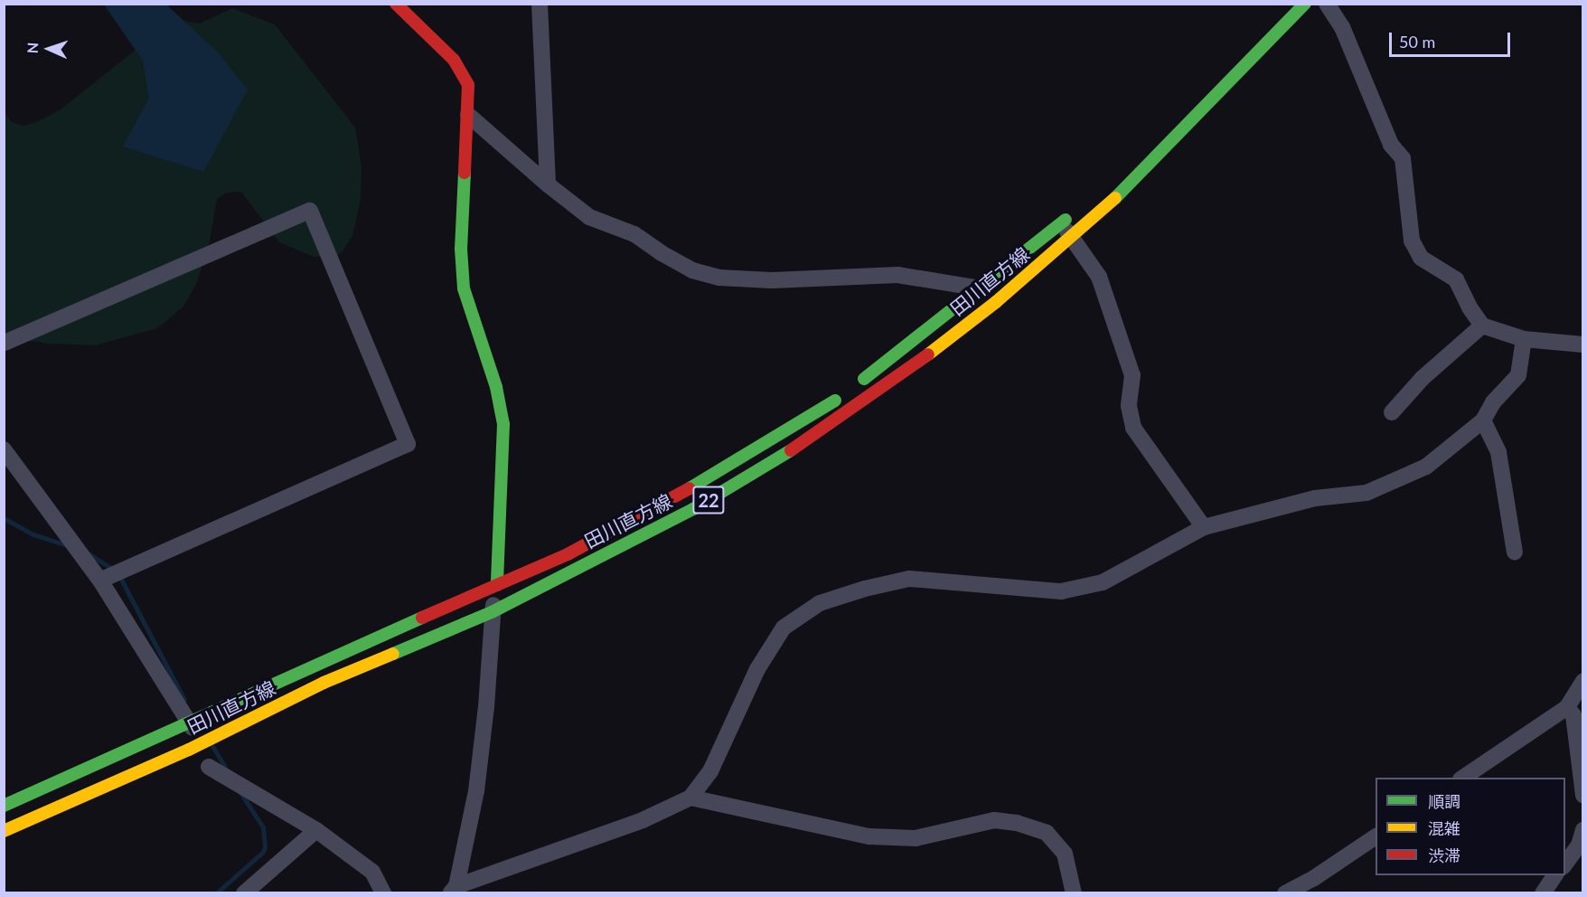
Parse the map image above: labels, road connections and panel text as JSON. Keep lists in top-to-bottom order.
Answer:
{
  "streets": {
    "main road": ["田川直方線", "22"]
  },
  "legend": ["順調", "混雑", "渋滞"],
  "scale_bar": "50 m",
  "north": "left"
}
